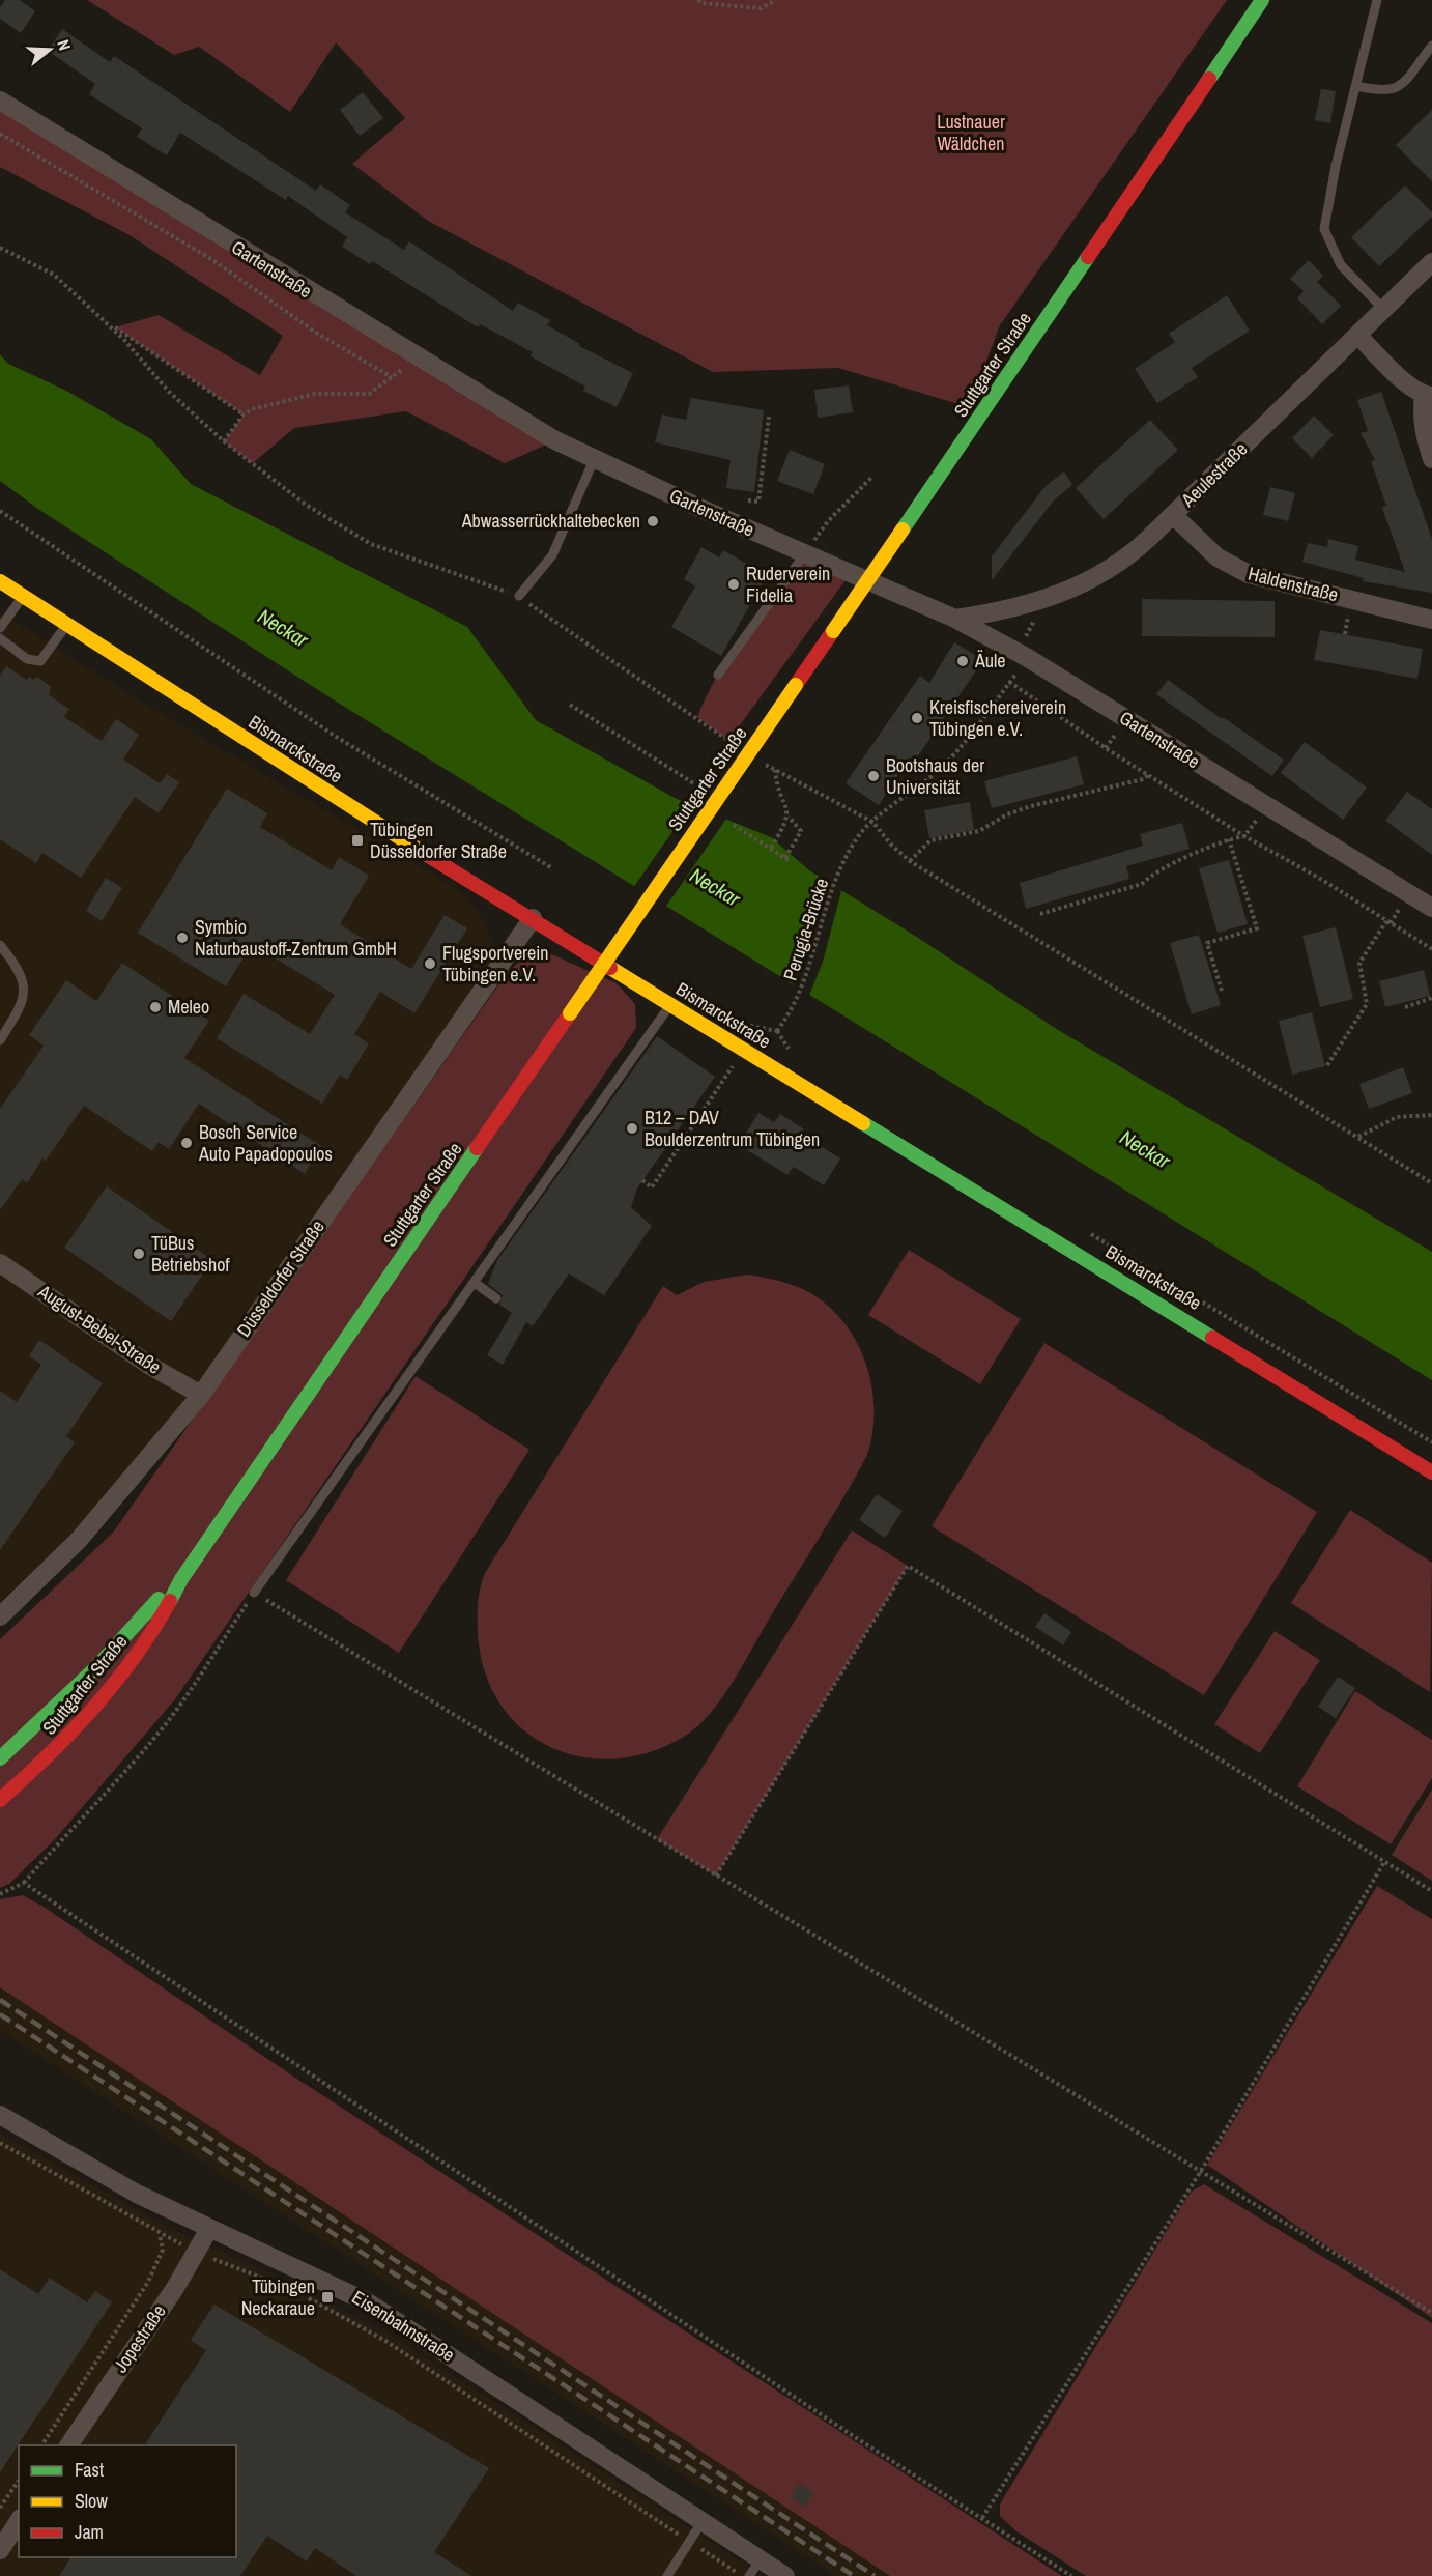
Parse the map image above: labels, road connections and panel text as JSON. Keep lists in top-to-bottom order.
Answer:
{
  "streets": {
    "main road": ["Stuttgarter Straße", "Bismarckstraße"],
    "street": [
      "Gartenstraße",
      "Aeulestraße",
      "Haldenstraße",
      "Düsseldorfer Straße",
      "August-Bebel-Straße",
      "Eisenbahnstraße",
      "Jopestraße"
    ],
    "path": ["Perugia-Brücke"]
  },
  "crossings": [
    ["Gartenstraße", "Aeulestraße"],
    ["Gartenstraße", "Perugia-Brücke"],
    ["Aeulestraße", "Haldenstraße"],
    ["Aeulestraße", "Perugia-Brücke"],
    ["Bismarckstraße", "Düsseldorfer Straße"],
    ["Düsseldorfer Straße", "August-Bebel-Straße"],
    ["Eisenbahnstraße", "Jopestraße"]
  ],
  "water": ["Neckar"],
  "parks": ["Lustnauer Wäldchen"],
  "places": {
    "other": [
      "Abwasserrückhaltebecken",
      "Ruderverein Fidelia",
      "Äule",
      "Kreisfischereiverein Tübingen e.V.",
      "Bootshaus der Universität",
      "Symbio Naturbaustoff-Zentrum GmbH",
      "Flugsportverein Tübingen e.V.",
      "Meleo",
      "B12 – DAV Boulderzentrum Tübingen",
      "Bosch Service Auto Papadopoulos",
      "TüBus Betriebshof"
    ],
    "transit": ["Tübingen Düsseldorfer Straße", "Tübingen Neckaraue"]
  },
  "legend": ["Fast", "Slow", "Jam"],
  "north": "right"
}
